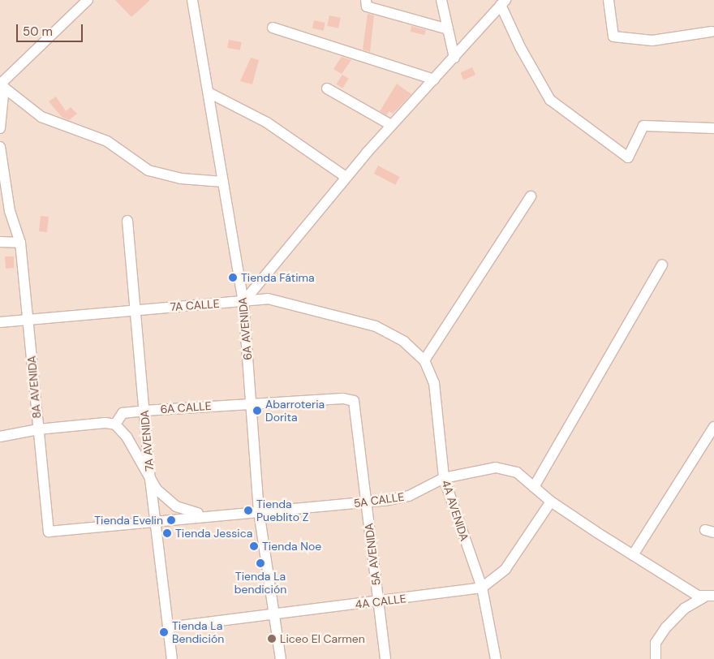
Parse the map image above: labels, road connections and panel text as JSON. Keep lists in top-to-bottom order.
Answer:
{
  "streets": {
    "street": [
      "7A CALLE",
      "6A AVENIDA",
      "8A AVENIDA",
      "6A CALLE",
      "7A AVENIDA",
      "5A CALLE",
      "4A AVENIDA",
      "5A AVENIDA",
      "4A CALLE"
    ]
  },
  "crossings": [
    ["7A CALLE", "6A AVENIDA"],
    ["7A CALLE", "8A AVENIDA"],
    ["7A CALLE", "7A AVENIDA"],
    ["7A CALLE", "4A AVENIDA"],
    ["6A AVENIDA", "6A CALLE"],
    ["6A AVENIDA", "5A CALLE"],
    ["6A AVENIDA", "4A CALLE"],
    ["8A AVENIDA", "5A CALLE"],
    ["6A CALLE", "7A AVENIDA"],
    ["6A CALLE", "5A AVENIDA"],
    ["7A AVENIDA", "5A CALLE"],
    ["7A AVENIDA", "4A CALLE"],
    ["5A CALLE", "4A AVENIDA"],
    ["5A CALLE", "5A AVENIDA"],
    ["4A AVENIDA", "4A CALLE"],
    ["5A AVENIDA", "4A CALLE"]
  ],
  "places": [
    "Tienda Fátima",
    "Abarroteria Dorita",
    "Tienda Pueblito Z",
    "Tienda Evelin",
    "Tienda Jessica",
    "Tienda Noe",
    "Tienda La bendición",
    "Tienda La Bendición",
    "Liceo El Carmen"
  ],
  "scale_bar": "50 m"
}
